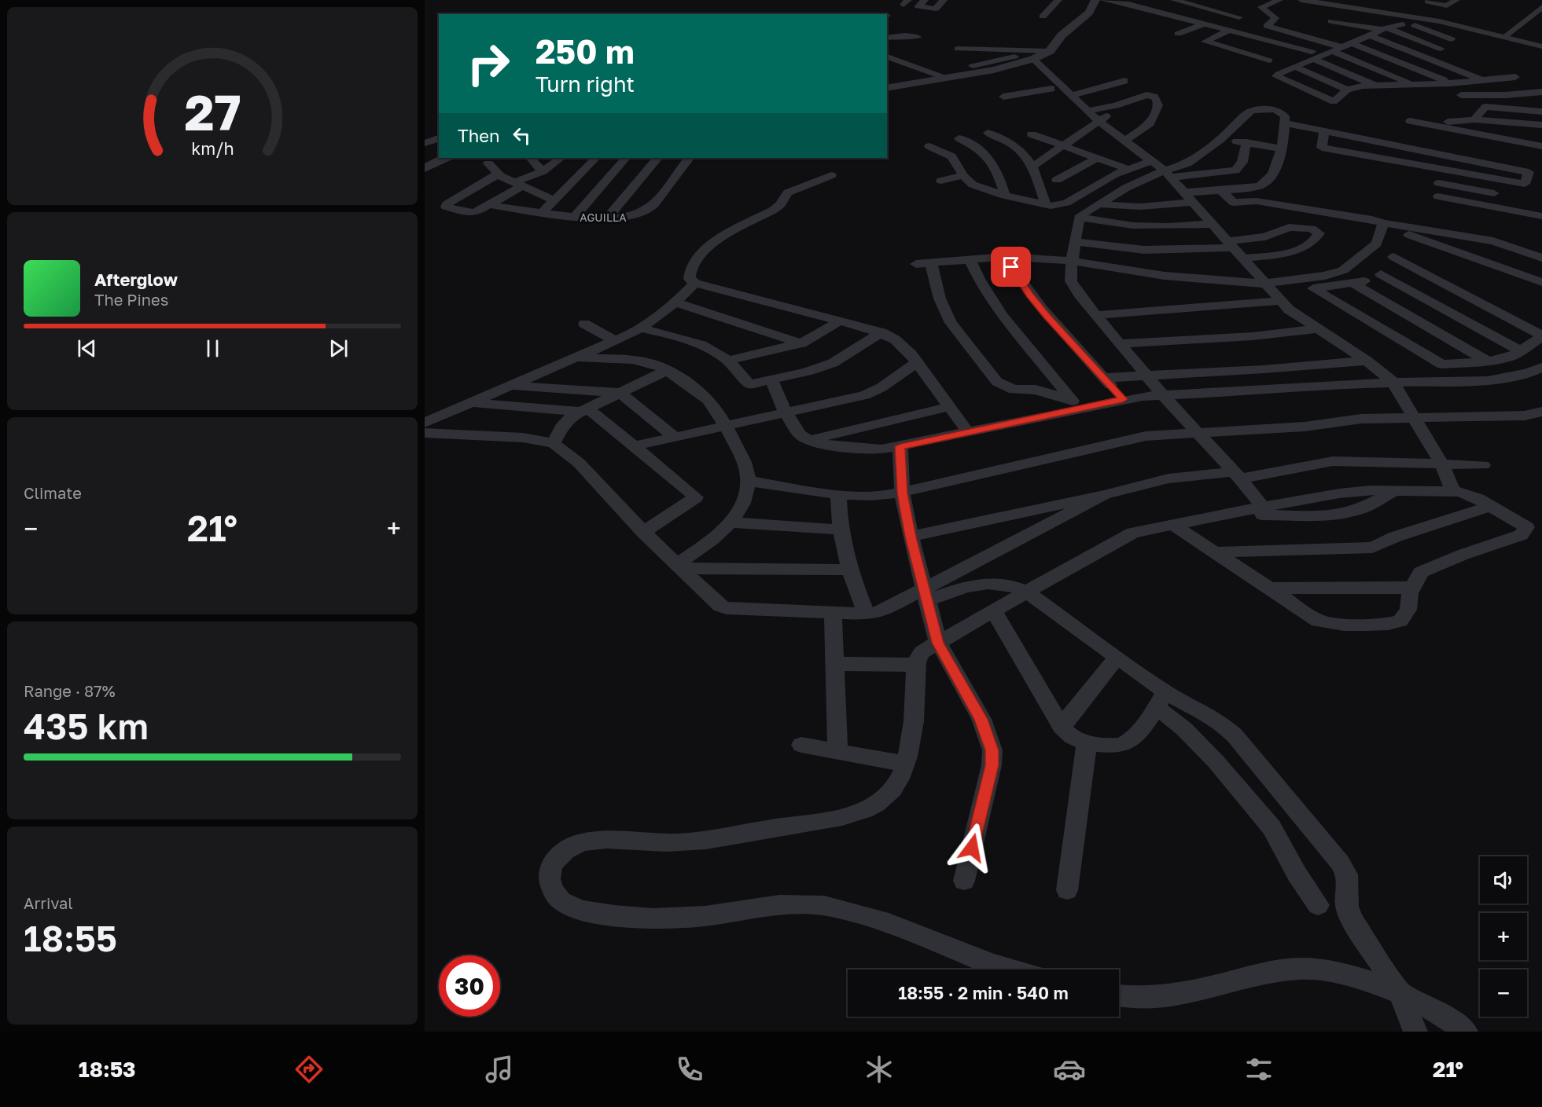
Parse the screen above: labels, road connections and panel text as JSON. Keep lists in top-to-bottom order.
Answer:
{
  "streets": {
    "street": ["AGUILLA"]
  },
  "page": {
    "turn": ["250 m", "Turn right"],
    "then": "Then",
    "song": ["Afterglow", "The Pines"],
    "tile": [
      "Climate",
      ["Range · 87%", "435 km"],
      ["Arrival", "18:55"]
    ],
    "heat": ["−", "21°", "+"],
    "map_buttons": ["+", "−"],
    "limit": "30",
    "trip": "18:55 · 2 min · 540 m",
    "tabs": ["18:53", "21°"],
    "gauge": ["27", "km/h"]
  }
}
